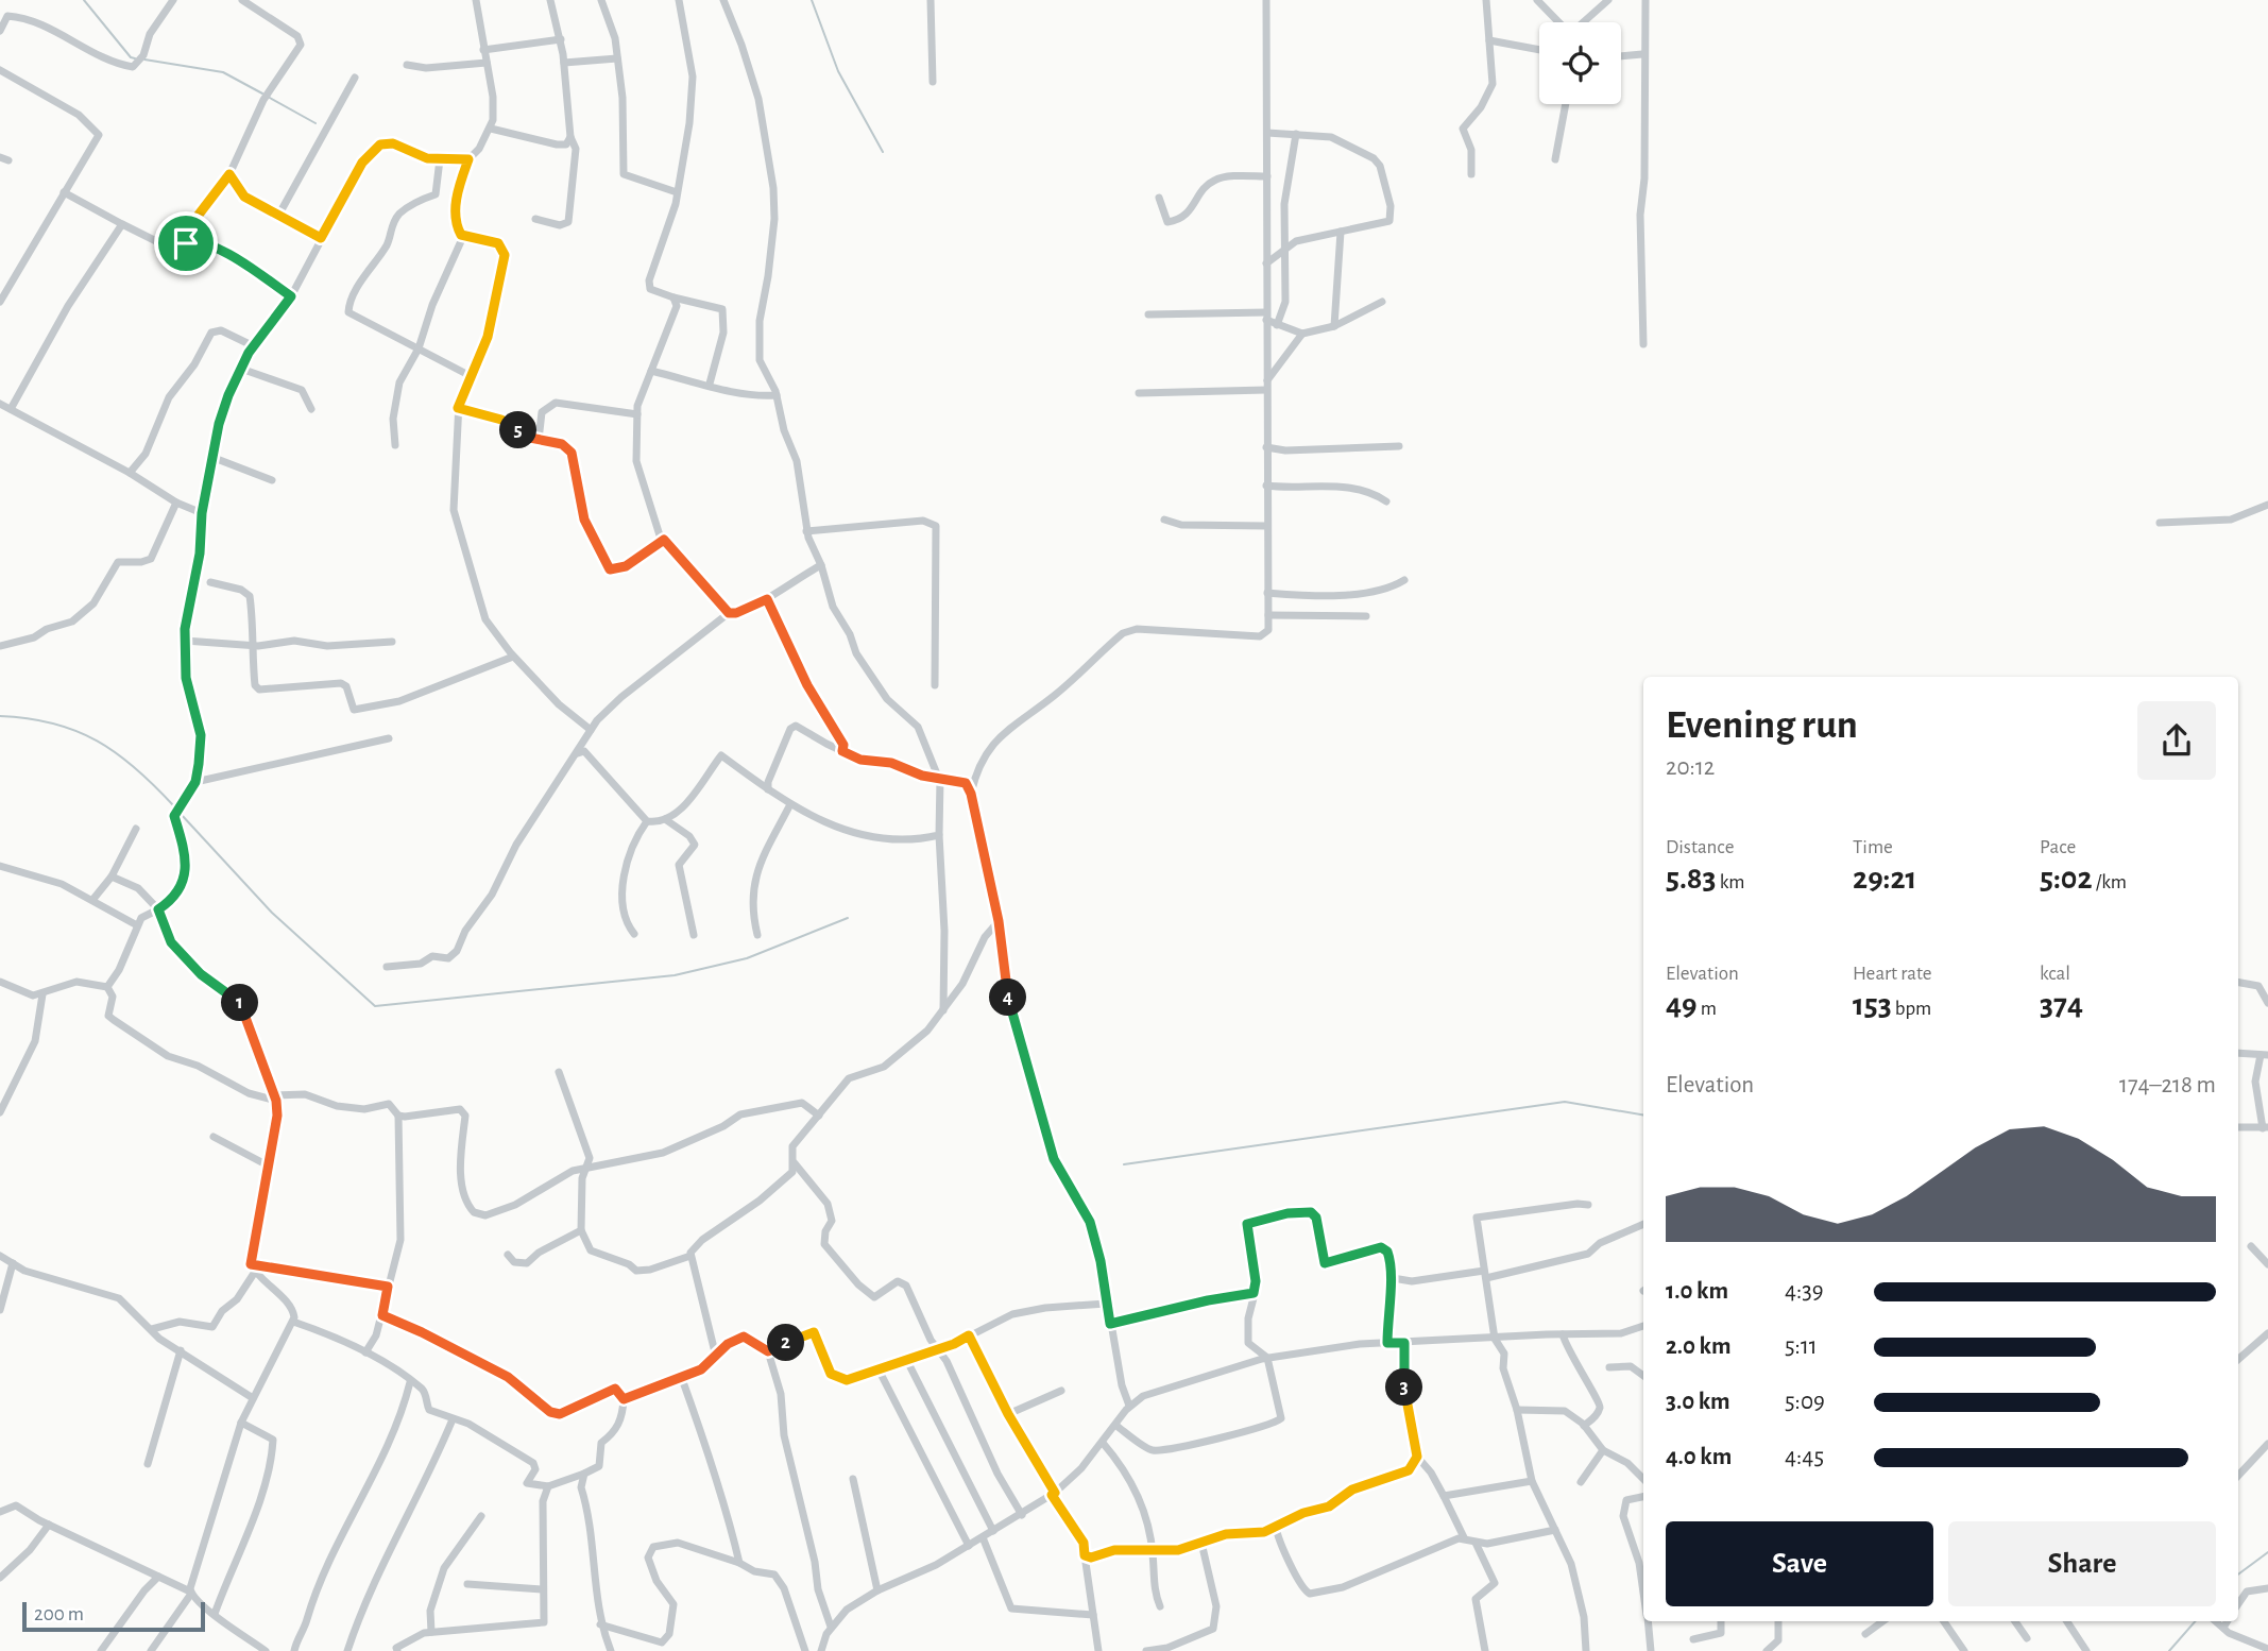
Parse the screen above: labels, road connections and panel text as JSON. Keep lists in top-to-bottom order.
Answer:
{
  "scale_bar": "200 m",
  "page": {
    "pins": [
      "5",
      "4",
      "1",
      "2",
      "3"
    ],
    "heading": ["Evening run", "20:12"],
    "stats": [
      ["Distance", "5.83 km"],
      ["Time", "29:21"],
      ["Pace", "5:02 /km"],
      ["Elevation", "49 m"],
      ["Heart rate", "153 bpm"],
      ["kcal", "374"]
    ],
    "chart": ["Elevation", "174–218 m"],
    "list": [
      {
        "name": "1.0 km",
        "note": "4:39"
      },
      {
        "name": "2.0 km",
        "note": "5:11"
      },
      {
        "name": "3.0 km",
        "note": "5:09"
      },
      {
        "name": "4.0 km",
        "note": "4:45"
      }
    ],
    "buttons": ["Save", "Share"],
    "scale": "200 m"
  }
}
